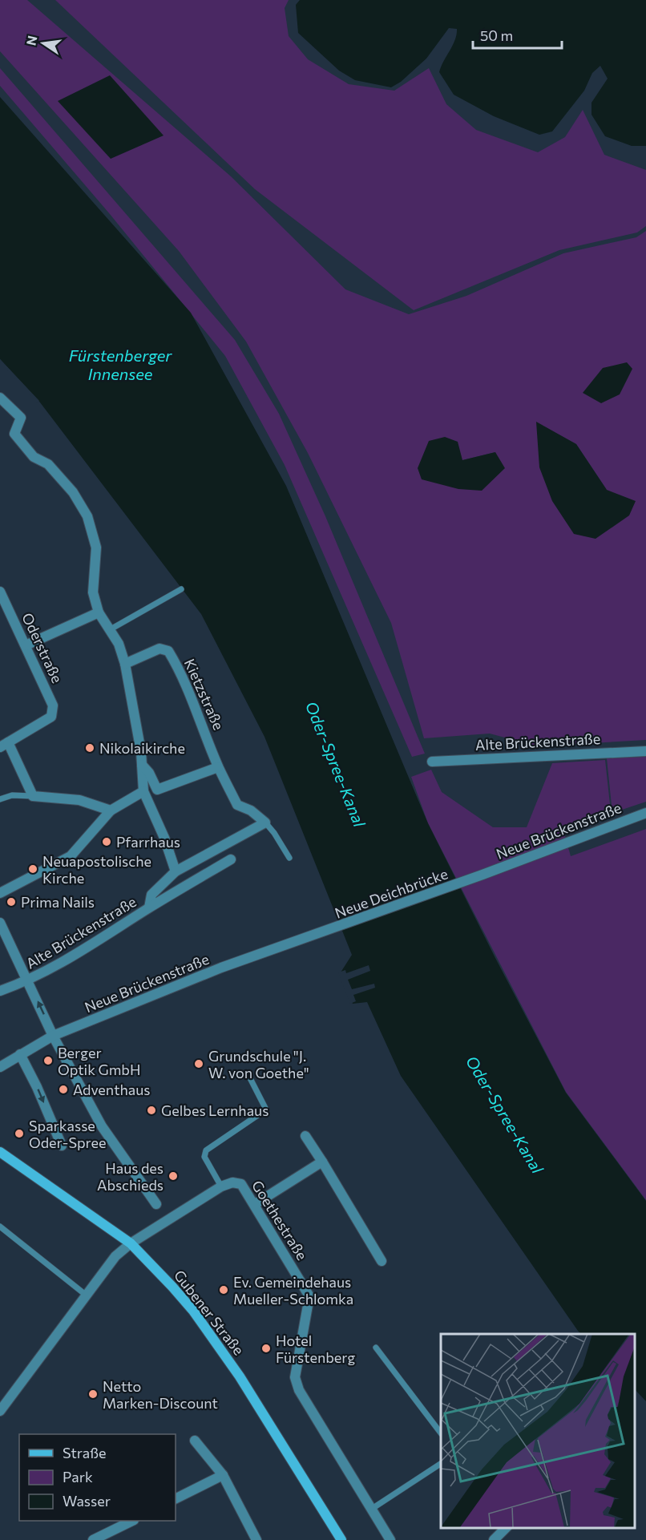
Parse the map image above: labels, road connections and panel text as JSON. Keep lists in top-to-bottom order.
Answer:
{
  "streets": {
    "main road": ["Gubener Straße"],
    "street": [
      "Oderstraße",
      "Kietzstraße",
      "Alte Brückenstraße",
      "Neue Brückenstraße",
      "Neue Deichbrücke",
      "Goethestraße"
    ]
  },
  "crossings": [
    ["Kietzstraße", "Alte Brückenstraße"],
    ["Neue Brückenstraße", "Neue Deichbrücke"]
  ],
  "water": ["Fürstenberger Innensee", "Oder-Spree-Kanal"],
  "places": [
    "Nikolaikirche",
    "Pfarrhaus",
    "Neuapostolische Kirche",
    "Prima Nails",
    "Berger Optik GmbH",
    "Grundschule \"J. W. von Goethe\"",
    "Adventhaus",
    "Gelbes Lernhaus",
    "Sparkasse Oder-Spree",
    "Haus des Abschieds",
    "Ev. Gemeindehaus Mueller-Schlomka",
    "Hotel Fürstenberg",
    "Netto Marken-Discount"
  ],
  "legend": ["Straße", "Park", "Wasser"],
  "scale_bar": "50 m",
  "north": "left"
}
